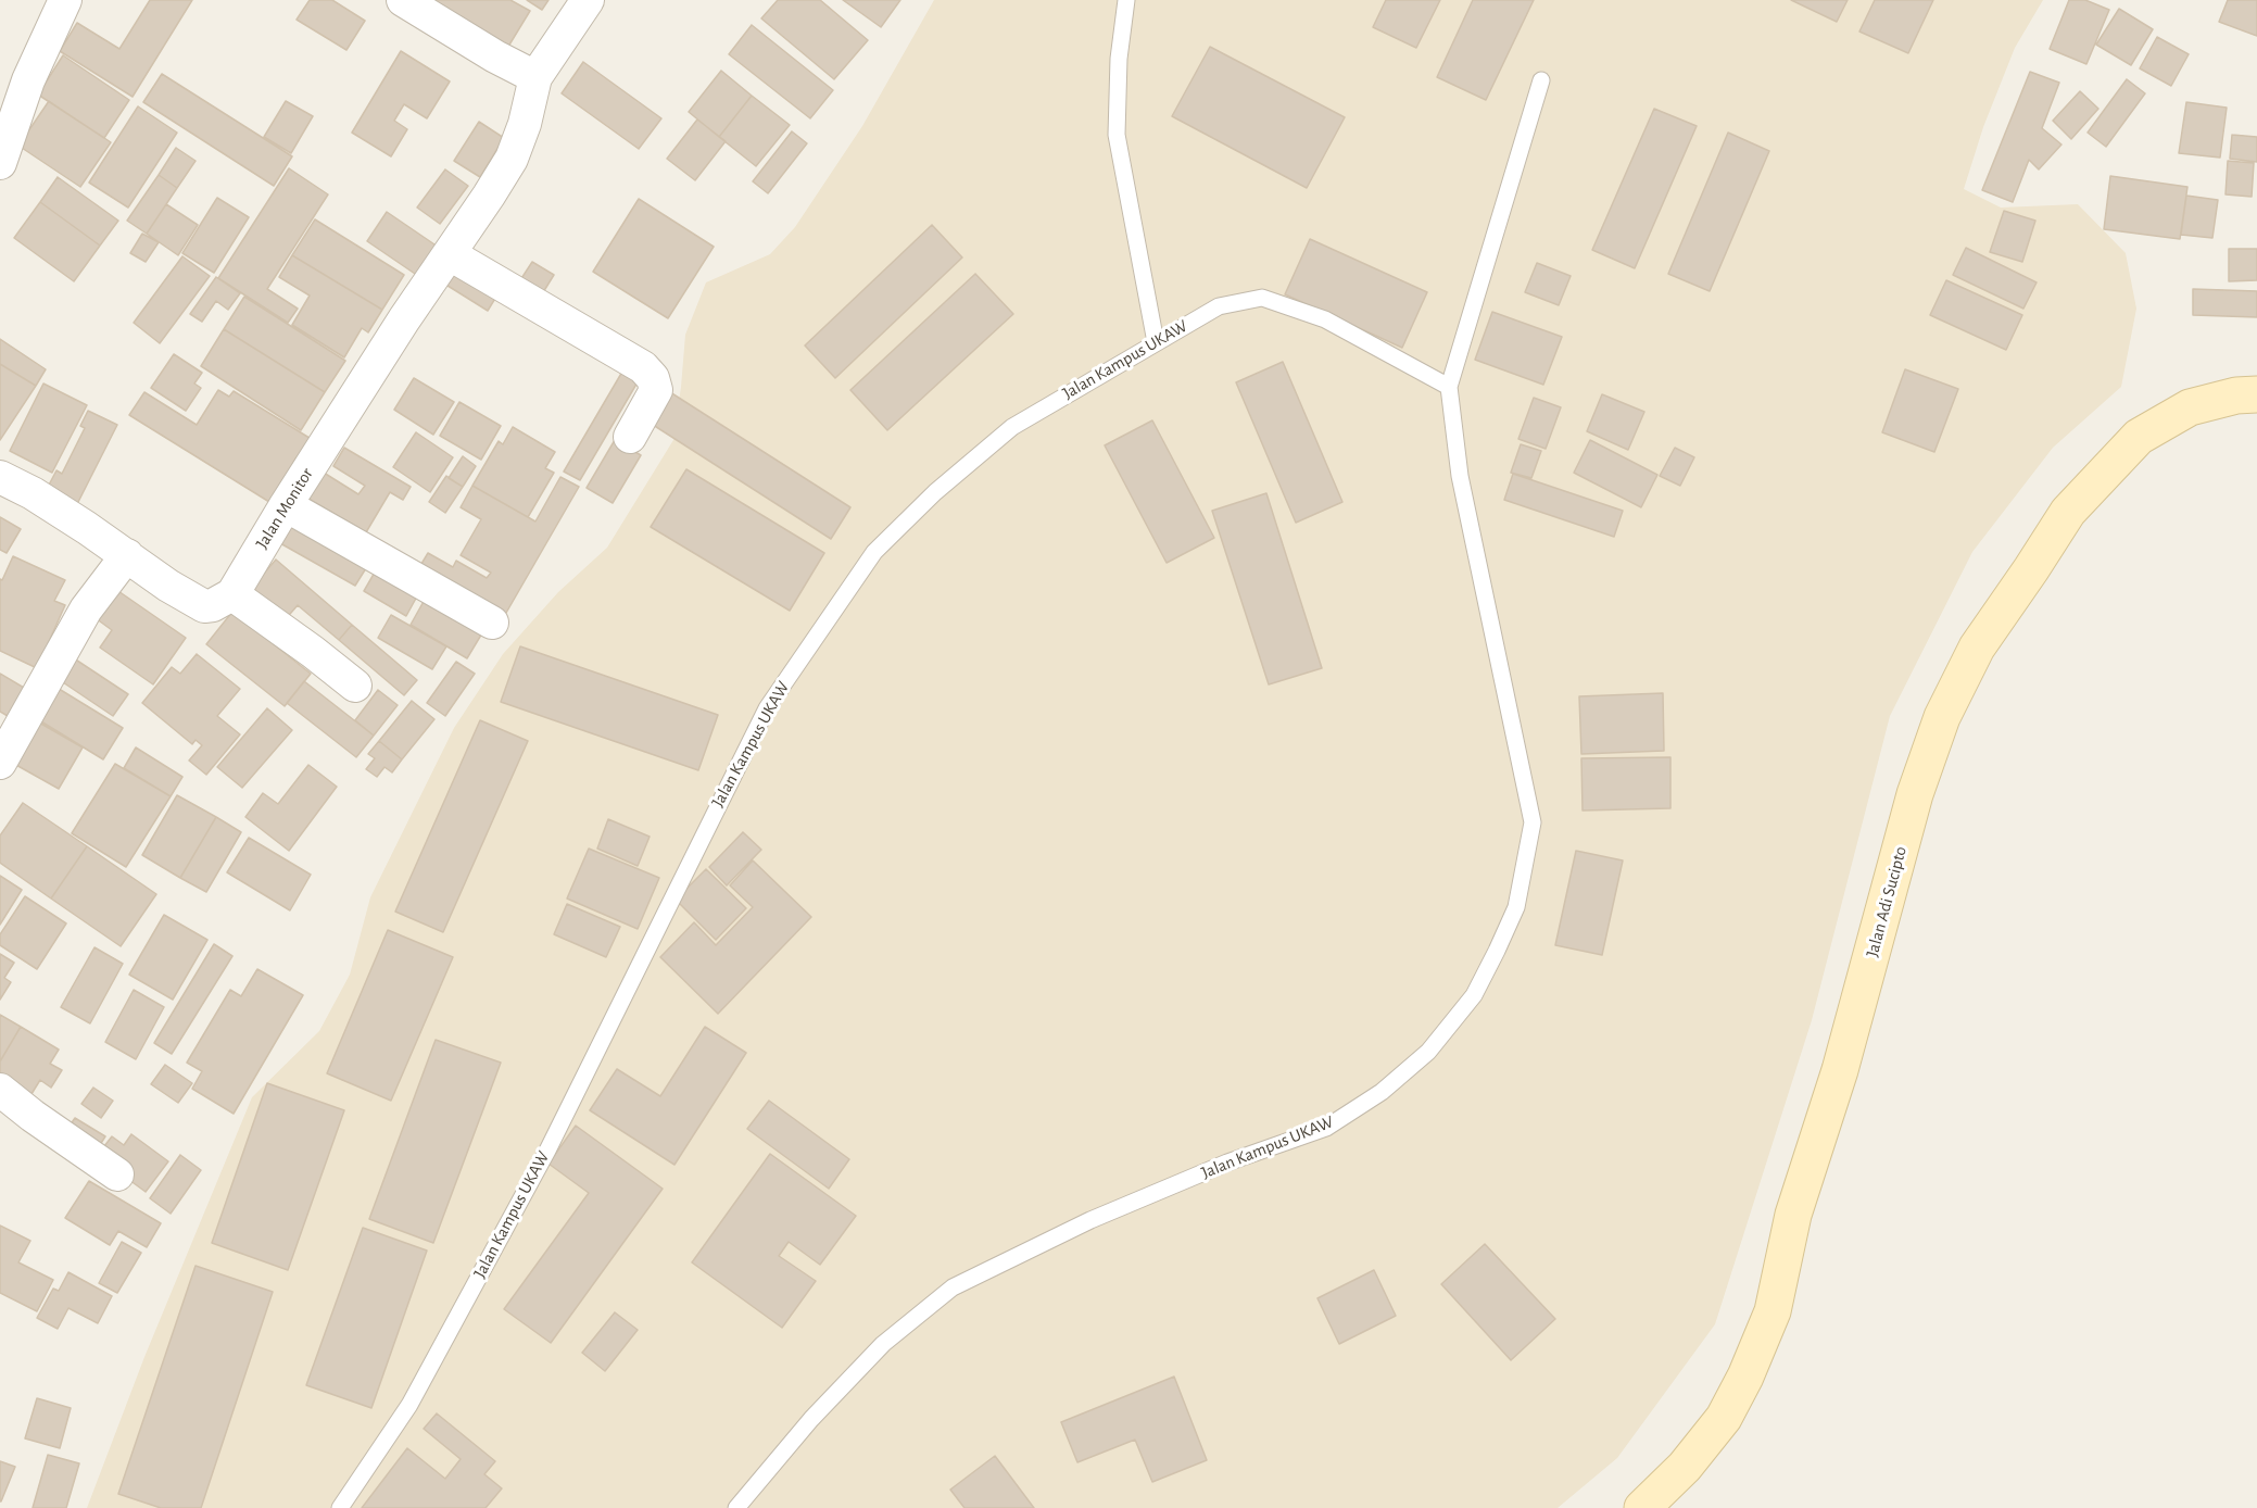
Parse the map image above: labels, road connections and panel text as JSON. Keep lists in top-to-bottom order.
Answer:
{
  "streets": {
    "main road": ["Jalan Adi Sucipto"],
    "street": ["Jalan Monitor"],
    "lane": ["Jalan Kampus UKAW"]
  }
}
